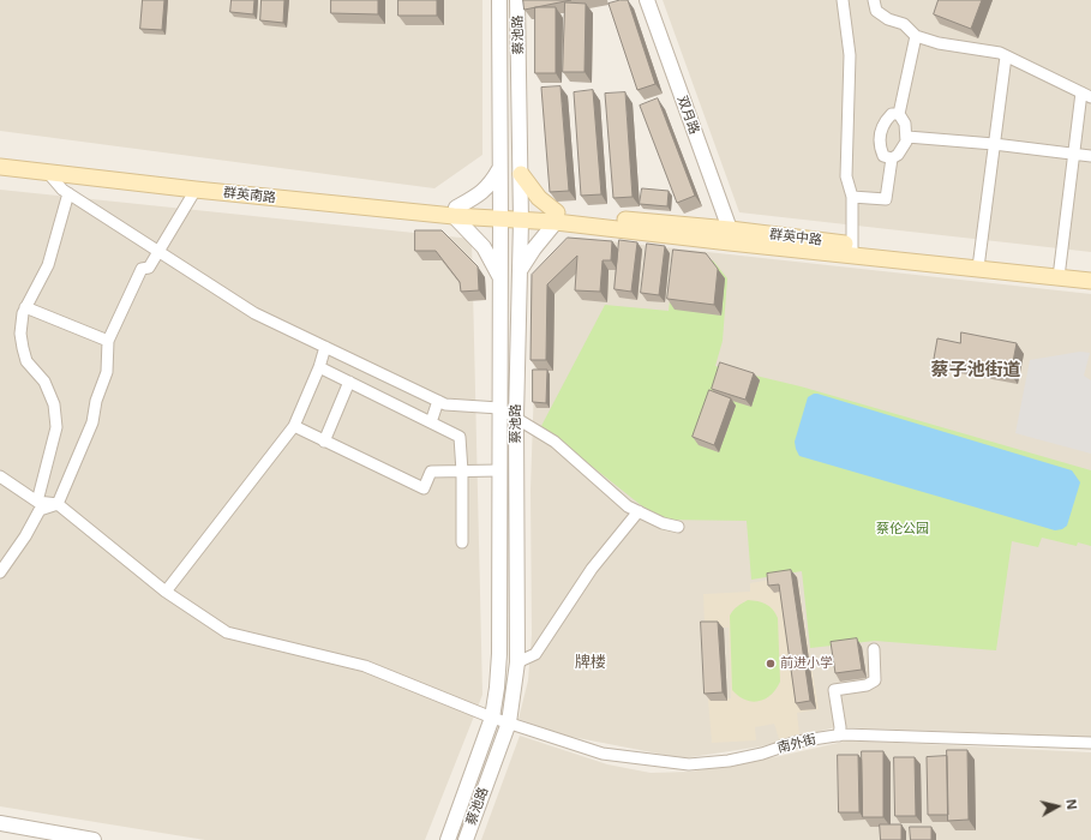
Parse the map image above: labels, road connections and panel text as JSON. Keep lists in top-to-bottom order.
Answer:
{
  "streets": {
    "main road": ["群英南路", "群英中路"],
    "street": ["蔡池路", "双月路", "南外街"]
  },
  "crossings": [
    ["蔡池路", "群英南路"],
    ["蔡池路", "群英中路"],
    ["蔡池路", "南外街"],
    ["双月路", "群英中路"],
    ["群英南路", "群英中路"]
  ],
  "districts": ["蔡子池街道", "牌楼"],
  "parks": ["蔡伦公园"],
  "places": ["前进小学"],
  "north": "right"
}
